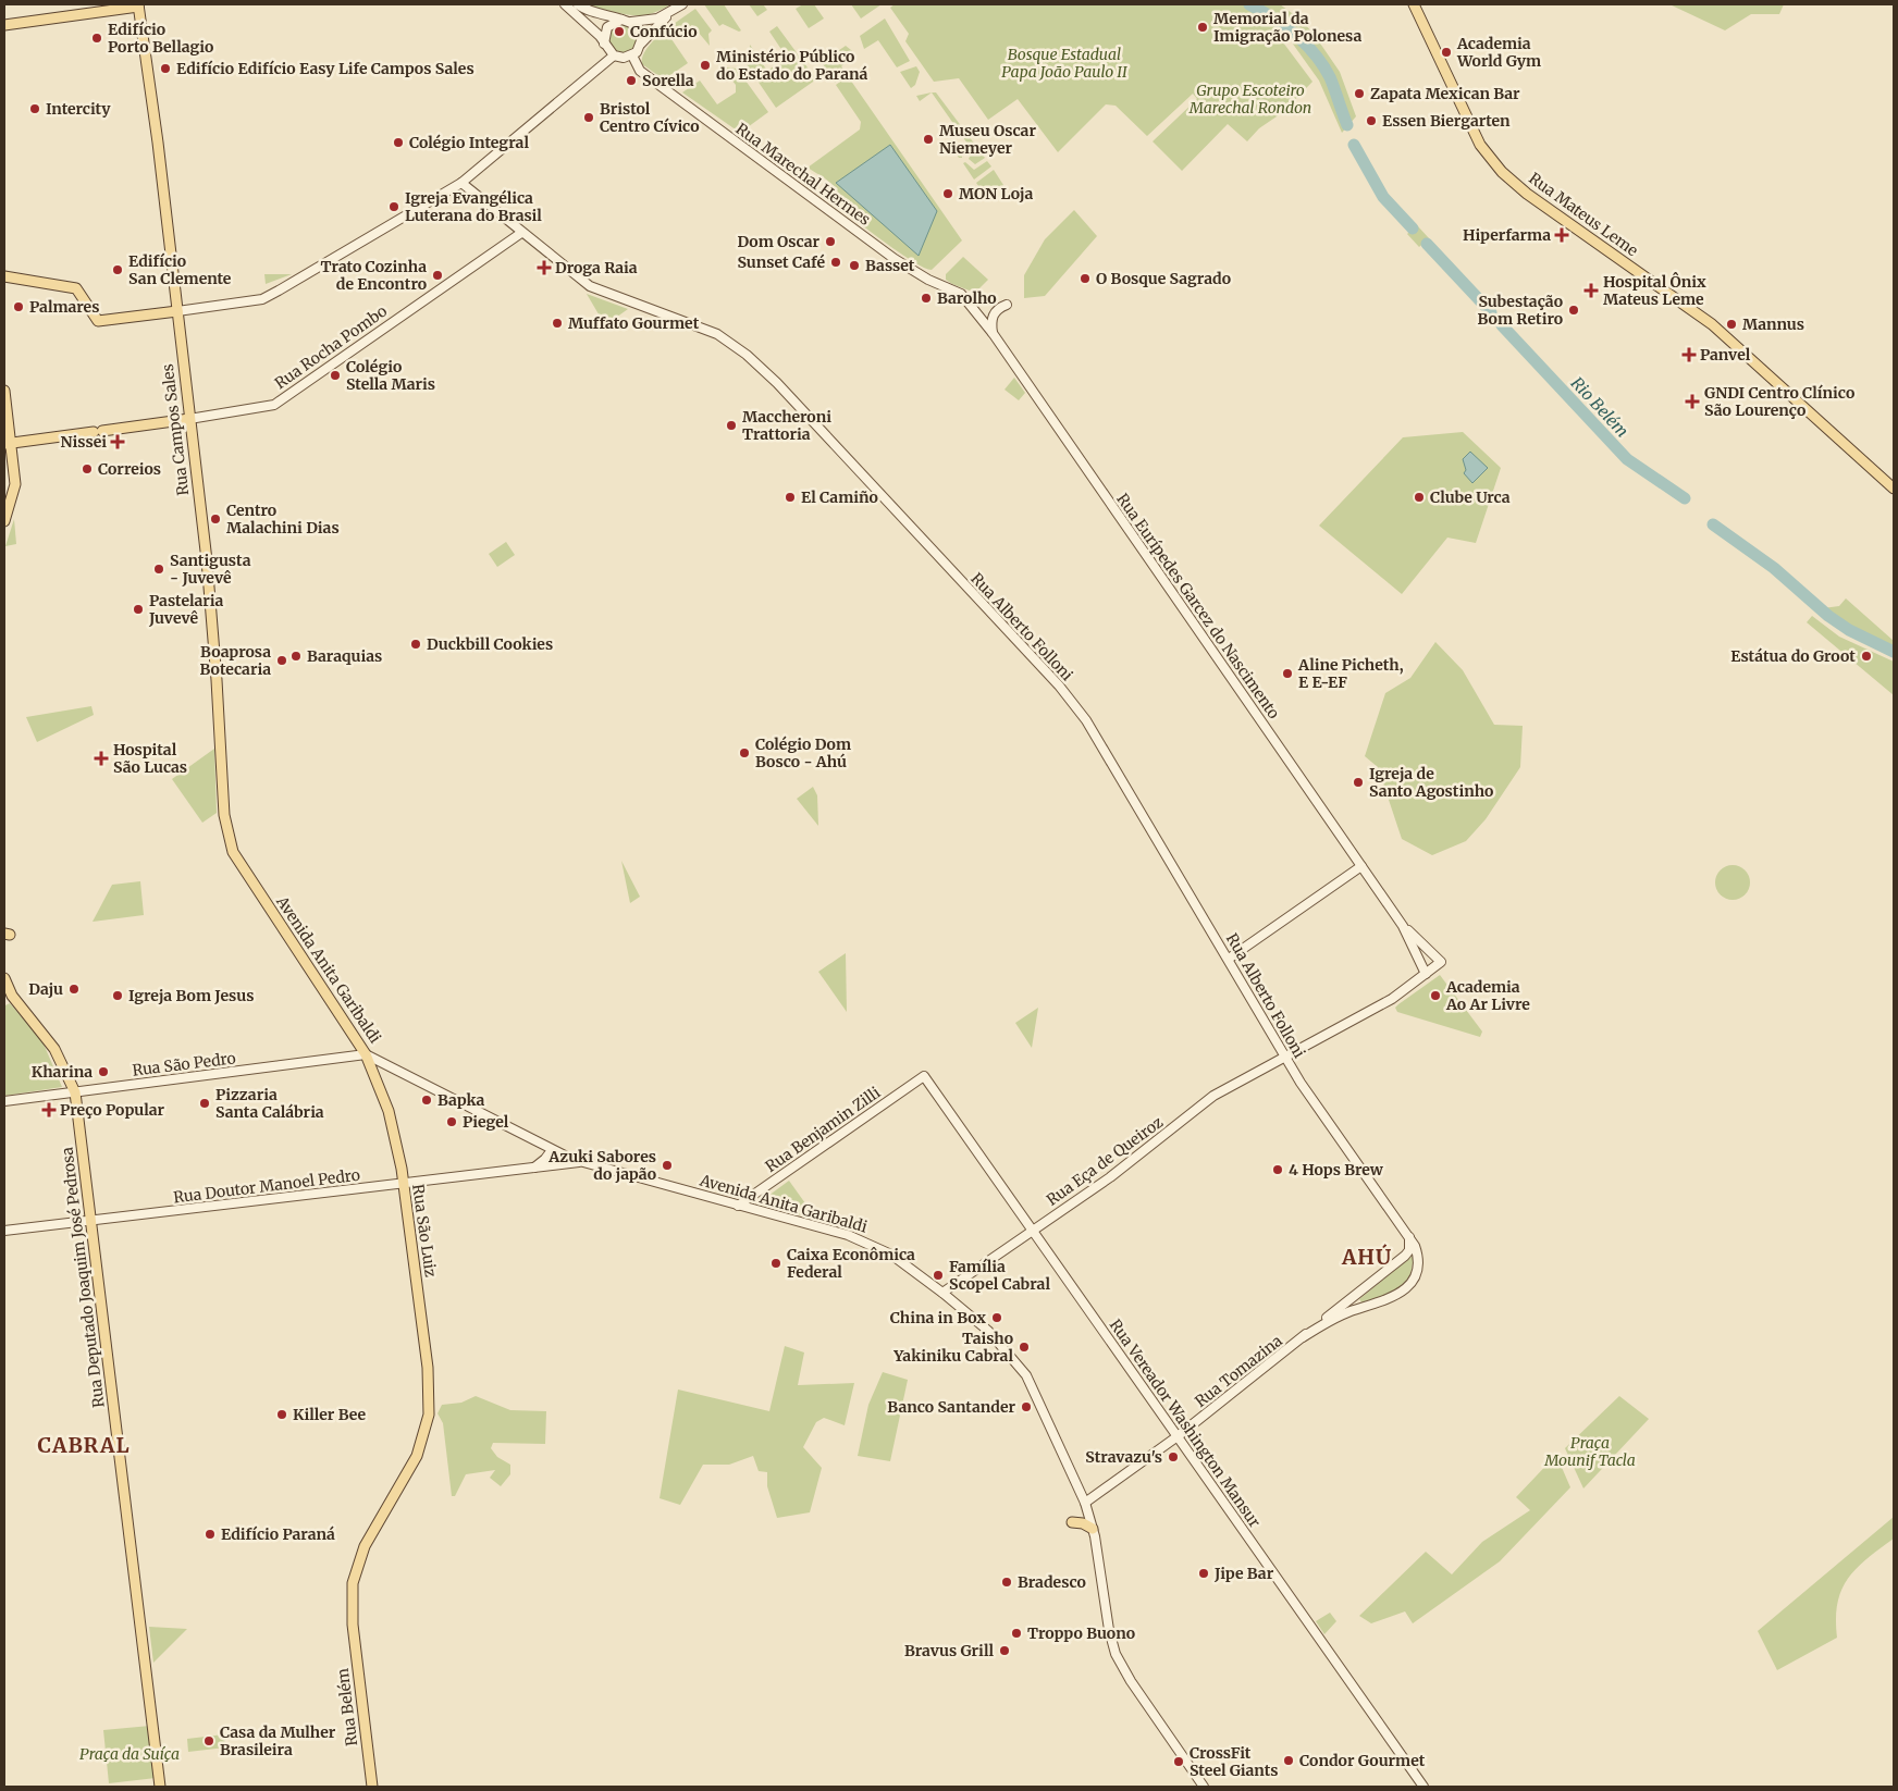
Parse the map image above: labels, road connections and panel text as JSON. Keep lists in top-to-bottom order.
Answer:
{
  "streets": {
    "main road": [
      "Rua Marechal Hermes",
      "Rua Mateus Leme",
      "Rua Rocha Pombo",
      "Rua Campos Sales",
      "Rua Eurípedes Garcez do Nascimento",
      "Rua Alberto Folloni",
      "Avenida Anita Garibaldi",
      "Rua São Pedro",
      "Rua Benjamin Zilli",
      "Rua Eça de Queiroz",
      "Rua Doutor Manoel Pedro",
      "Rua São Luiz",
      "Rua Deputado Joaquim José Pedrosa",
      "Rua Tomazina",
      "Rua Vereador Washington Mansur",
      "Rua Belém"
    ]
  },
  "crossings": [
    ["Rua Marechal Hermes", "Rua Eurípedes Garcez do Nascimento"],
    ["Rua Rocha Pombo", "Rua Campos Sales"],
    ["Rua Rocha Pombo", "Rua Alberto Folloni"],
    ["Rua Campos Sales", "Avenida Anita Garibaldi"],
    ["Rua Eurípedes Garcez do Nascimento", "Rua Eça de Queiroz"],
    ["Rua Alberto Folloni", "Rua Eça de Queiroz"],
    ["Rua Alberto Folloni", "Rua Tomazina"],
    ["Avenida Anita Garibaldi", "Rua São Pedro"],
    ["Avenida Anita Garibaldi", "Rua Benjamin Zilli"],
    ["Avenida Anita Garibaldi", "Rua Eça de Queiroz"],
    ["Avenida Anita Garibaldi", "Rua Doutor Manoel Pedro"],
    ["Avenida Anita Garibaldi", "Rua São Luiz"],
    ["Avenida Anita Garibaldi", "Rua Tomazina"],
    ["Rua São Pedro", "Rua São Luiz"],
    ["Rua São Pedro", "Rua Deputado Joaquim José Pedrosa"],
    ["Rua Benjamin Zilli", "Rua Vereador Washington Mansur"],
    ["Rua Eça de Queiroz", "Rua Vereador Washington Mansur"],
    ["Rua Doutor Manoel Pedro", "Rua São Luiz"],
    ["Rua Doutor Manoel Pedro", "Rua Deputado Joaquim José Pedrosa"],
    ["Rua São Luiz", "Rua Belém"],
    ["Rua Tomazina", "Rua Vereador Washington Mansur"]
  ],
  "districts": ["AHÚ", "CABRAL"],
  "water": ["Rio Belém"],
  "parks": [
    "Bosque Estadual Papa João Paulo II",
    "Grupo Escoteiro Marechal Rondon",
    "Praça Mounif Tacla",
    "Praça da Suíça"
  ],
  "places": {
    "other": [
      "Memorial da Imigração Polonesa",
      "Confúcio",
      "Edifício Porto Bellagio",
      "Academia World Gym",
      "Ministério Público do Estado do Paraná",
      "Edifício Edifício Easy Life Campos Sales",
      "Sorella",
      "Zapata Mexican Bar",
      "Intercity",
      "Bristol Centro Cívico",
      "Essen Biergarten",
      "Museu Oscar Niemeyer",
      "Colégio Integral",
      "MON Loja",
      "Igreja Evangélica Luterana do Brasil",
      "Dom Oscar",
      "Sunset Café",
      "Basset",
      "Edifício San Clemente",
      "Trato Cozinha de Encontro",
      "O Bosque Sagrado",
      "Barolho",
      "Palmares",
      "Subestação Bom Retiro",
      "Muffato Gourmet",
      "Mannus",
      "Colégio Stella Maris",
      "Maccheroni Trattoria",
      "Correios",
      "El Camiño",
      "Clube Urca",
      "Centro Malachini Dias",
      "Santigusta - Juvevê",
      "Pastelaria Juvevê",
      "Duckbill Cookies",
      "Baraquias",
      "Estátua do Groot",
      "Boaprosa Botecaria",
      "Aline Picheth, E E-EF",
      "Colégio Dom Bosco - Ahú",
      "Igreja de Santo Agostinho",
      "Daju",
      "Igreja Bom Jesus",
      "Academia Ao Ar Livre",
      "Kharina",
      "Bapka",
      "Pizzaria Santa Calábria",
      "Piegel",
      "Azuki Sabores do japão",
      "4 Hops Brew",
      "Caixa Econômica Federal",
      "Família Scopel Cabral",
      "China in Box",
      "Taisho Yakiniku Cabral",
      "Banco Santander",
      "Killer Bee",
      "Stravazu's",
      "Edifício Paraná",
      "Jipe Bar",
      "Bradesco",
      "Troppo Buono",
      "Bravus Grill",
      "Casa da Mulher Brasileira",
      "Condor Gourmet",
      "CrossFit Steel Giants"
    ],
    "health": [
      "Hiperfarma",
      "Droga Raia",
      "Hospital Ônix Mateus Leme",
      "Panvel",
      "GNDI Centro Clínico São Lourenço",
      "Nissei",
      "Hospital São Lucas",
      "Preço Popular"
    ]
  }
}
